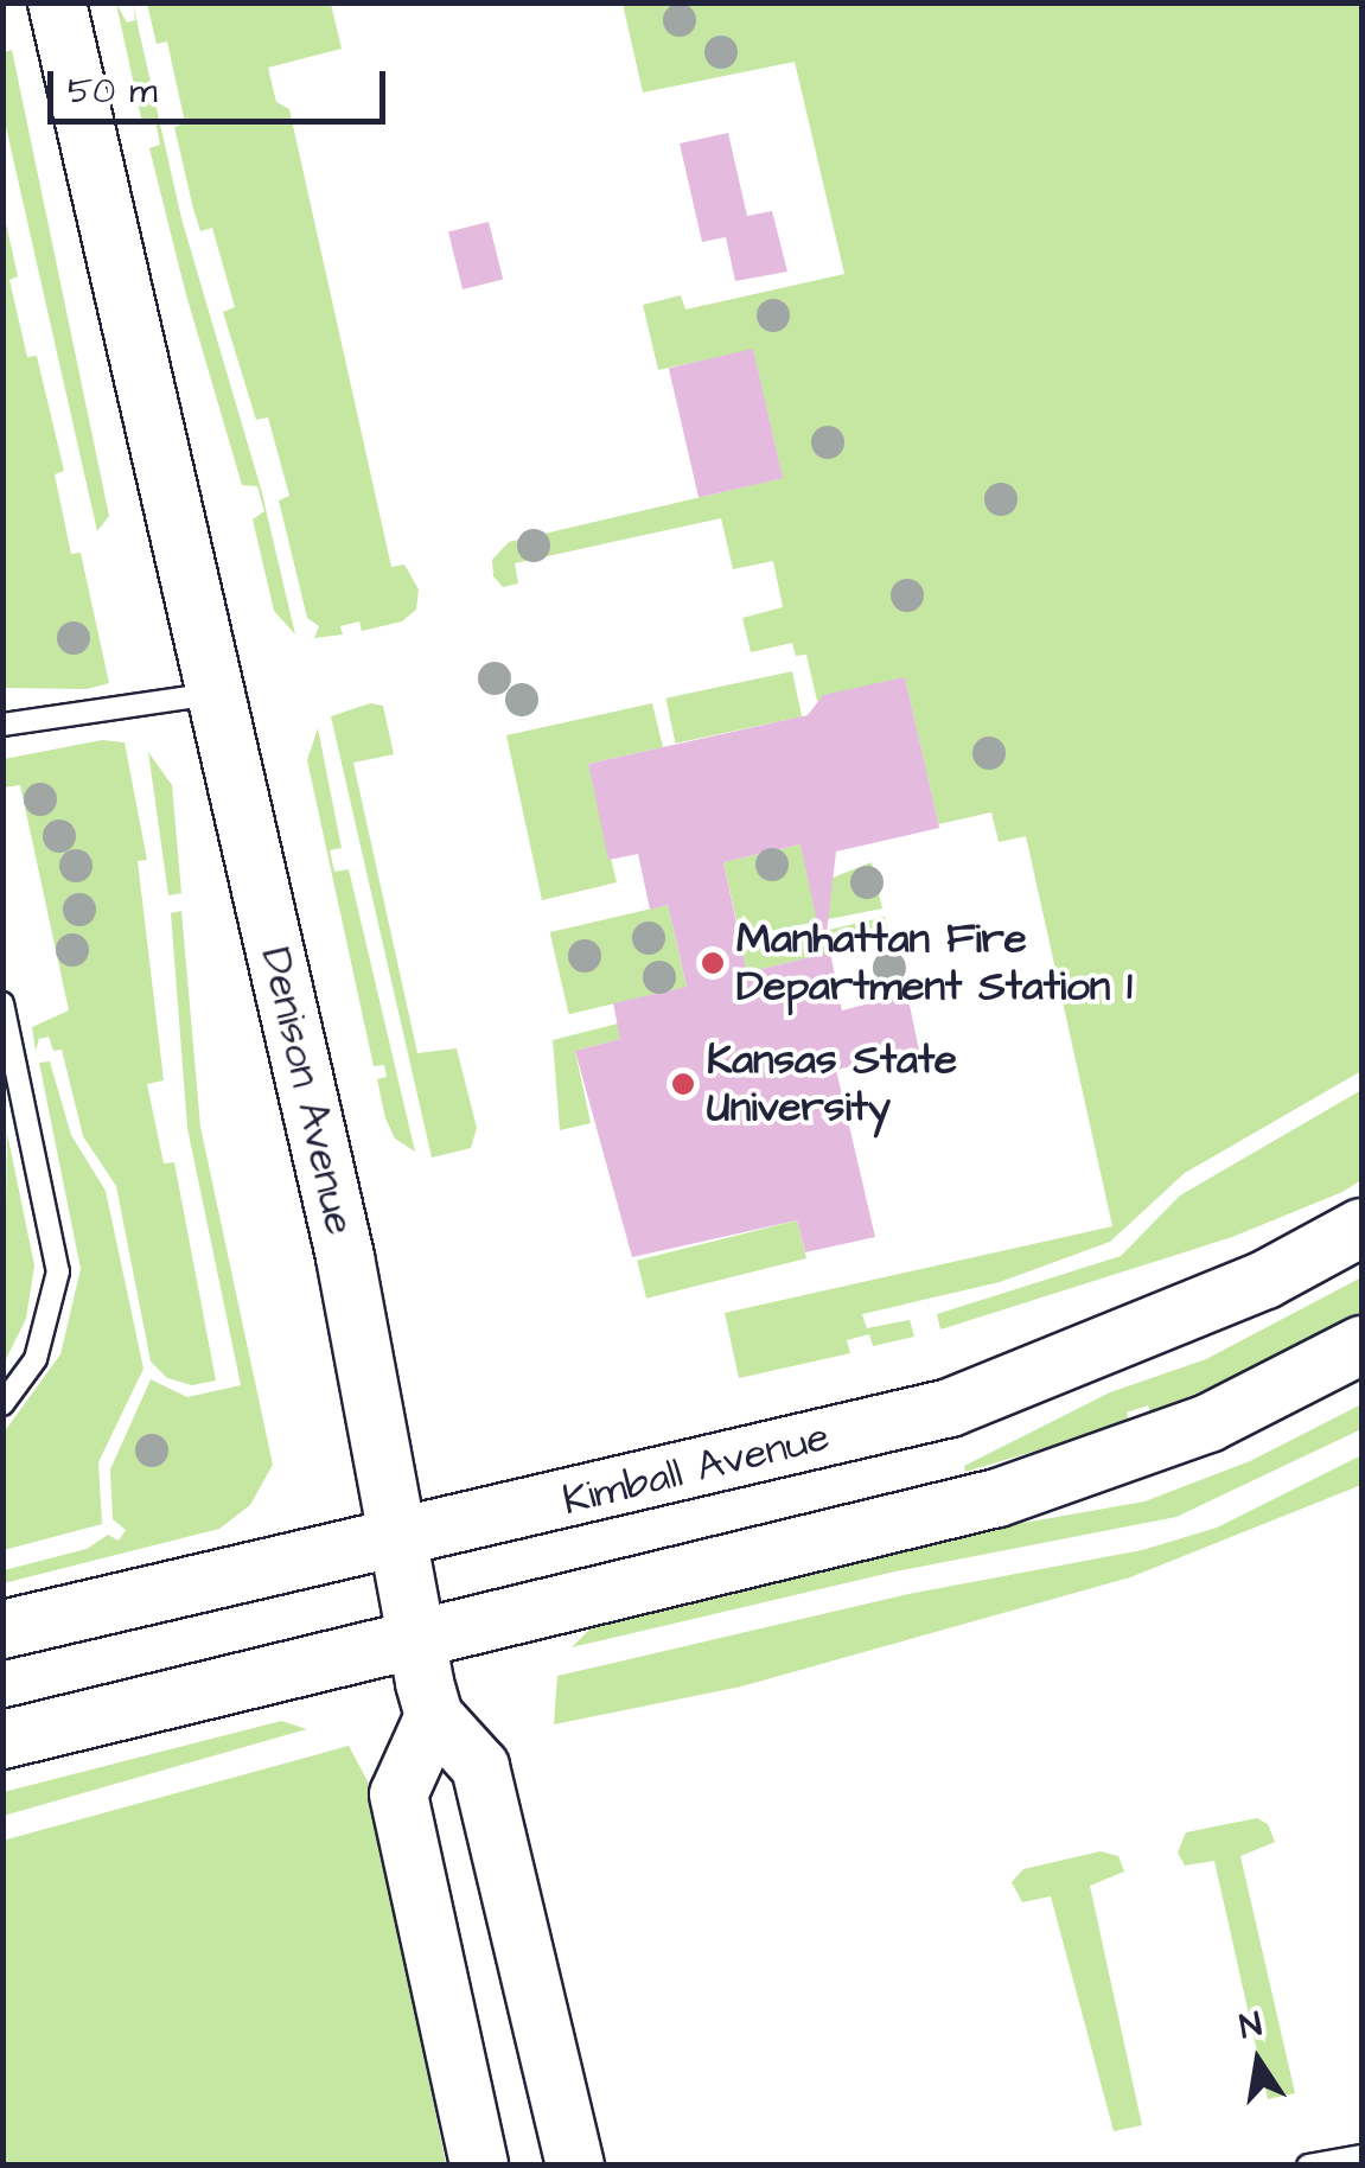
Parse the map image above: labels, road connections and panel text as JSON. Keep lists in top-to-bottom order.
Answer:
{
  "streets": {
    "main road": ["Denison Avenue", "Kimball Avenue"]
  },
  "crossings": [
    ["Denison Avenue", "Kimball Avenue"]
  ],
  "places": ["Manhattan Fire Department Station 1", "Kansas State University"],
  "scale_bar": "50 m",
  "north": "top"
}
